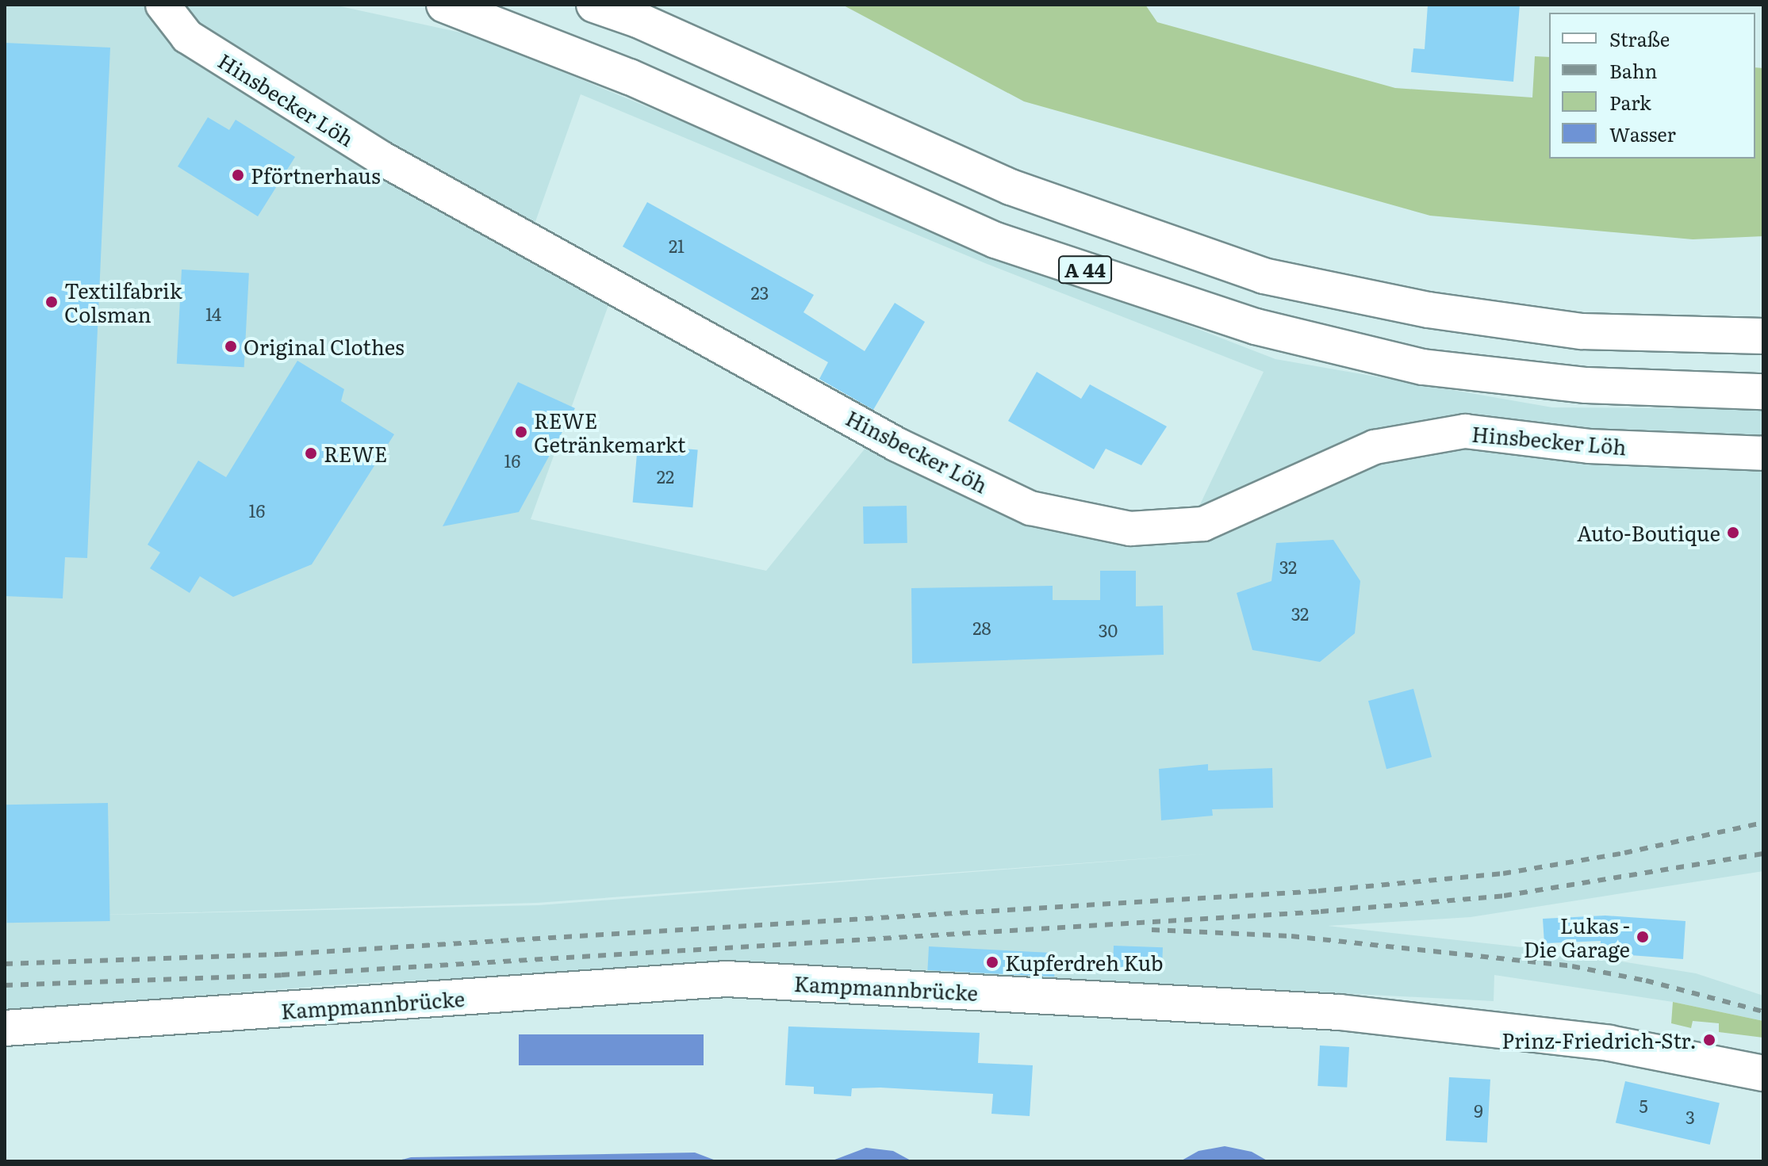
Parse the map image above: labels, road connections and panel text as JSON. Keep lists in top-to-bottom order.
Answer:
{
  "streets": {
    "main road": ["A 44", "Kampmannbrücke"],
    "street": ["Hinsbecker Löh"]
  },
  "places": [
    "Pförtnerhaus",
    "Textilfabrik Colsman",
    "Original Clothes",
    "REWE Getränkemarkt",
    "REWE",
    "Auto-Boutique",
    "Lukas - Die Garage",
    "Kupferdreh Kub",
    "Prinz-Friedrich-Str."
  ],
  "house_numbers": [
    "21",
    "23",
    "14",
    "16",
    "22",
    "16",
    "32",
    "32",
    "28",
    "30",
    "5",
    "9",
    "3"
  ],
  "legend": [
    "Straße",
    "Bahn",
    "Park",
    "Wasser"
  ]
}
